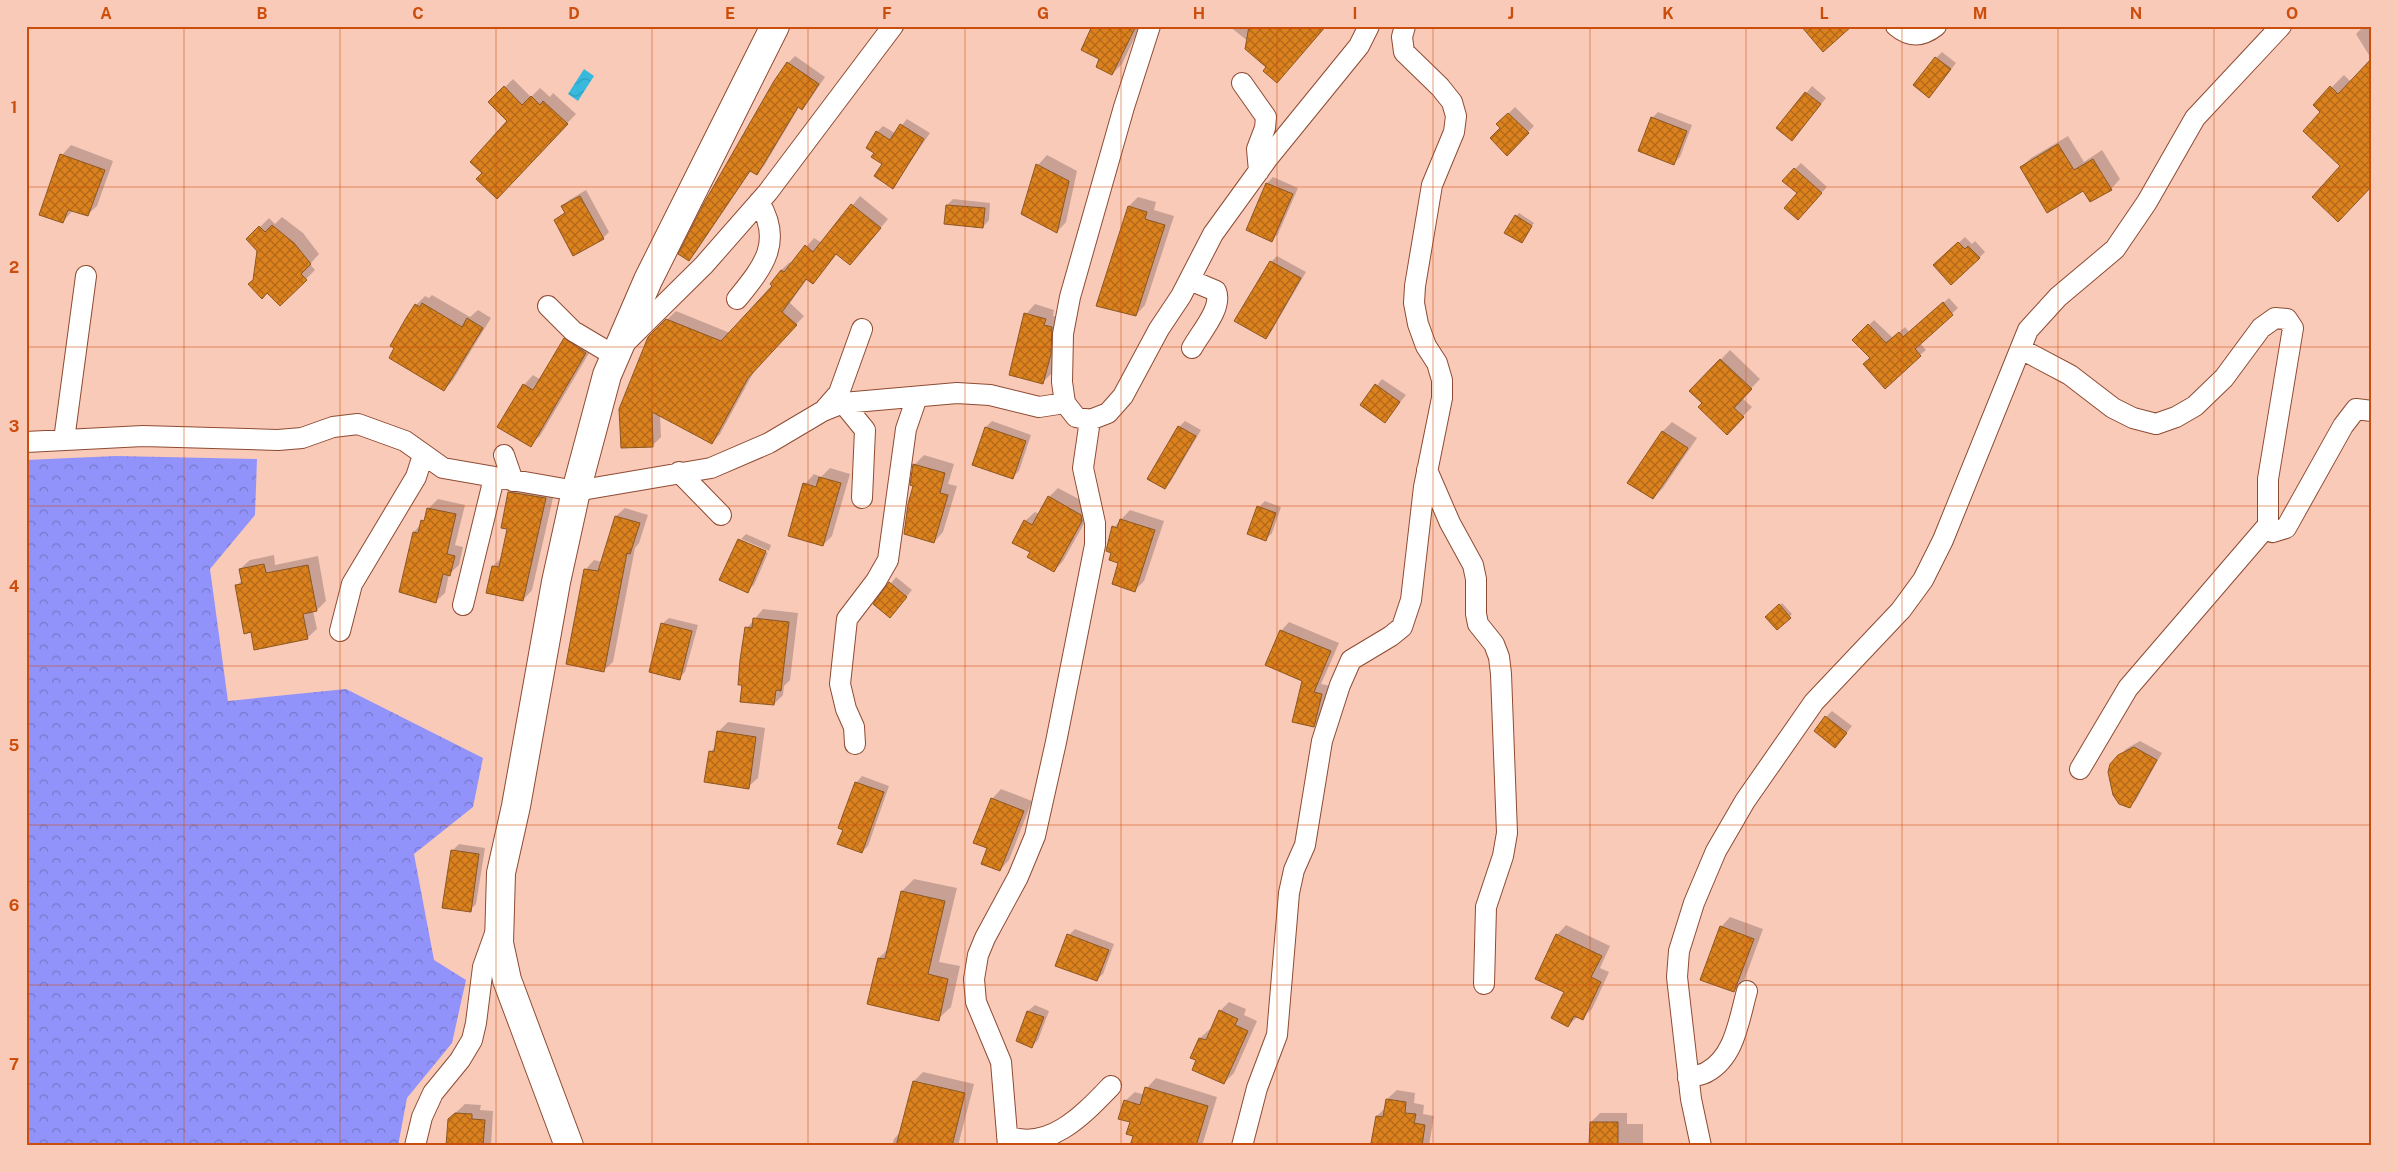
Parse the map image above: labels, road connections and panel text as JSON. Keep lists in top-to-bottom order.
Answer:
{
  "grid": {
    "columns": [
      "A",
      "B",
      "C",
      "D",
      "E",
      "F",
      "G",
      "H",
      "I",
      "J",
      "K",
      "L",
      "M",
      "N",
      "O"
    ],
    "rows": [
      "1",
      "2",
      "3",
      "4",
      "5",
      "6",
      "7"
    ]
  }
}
